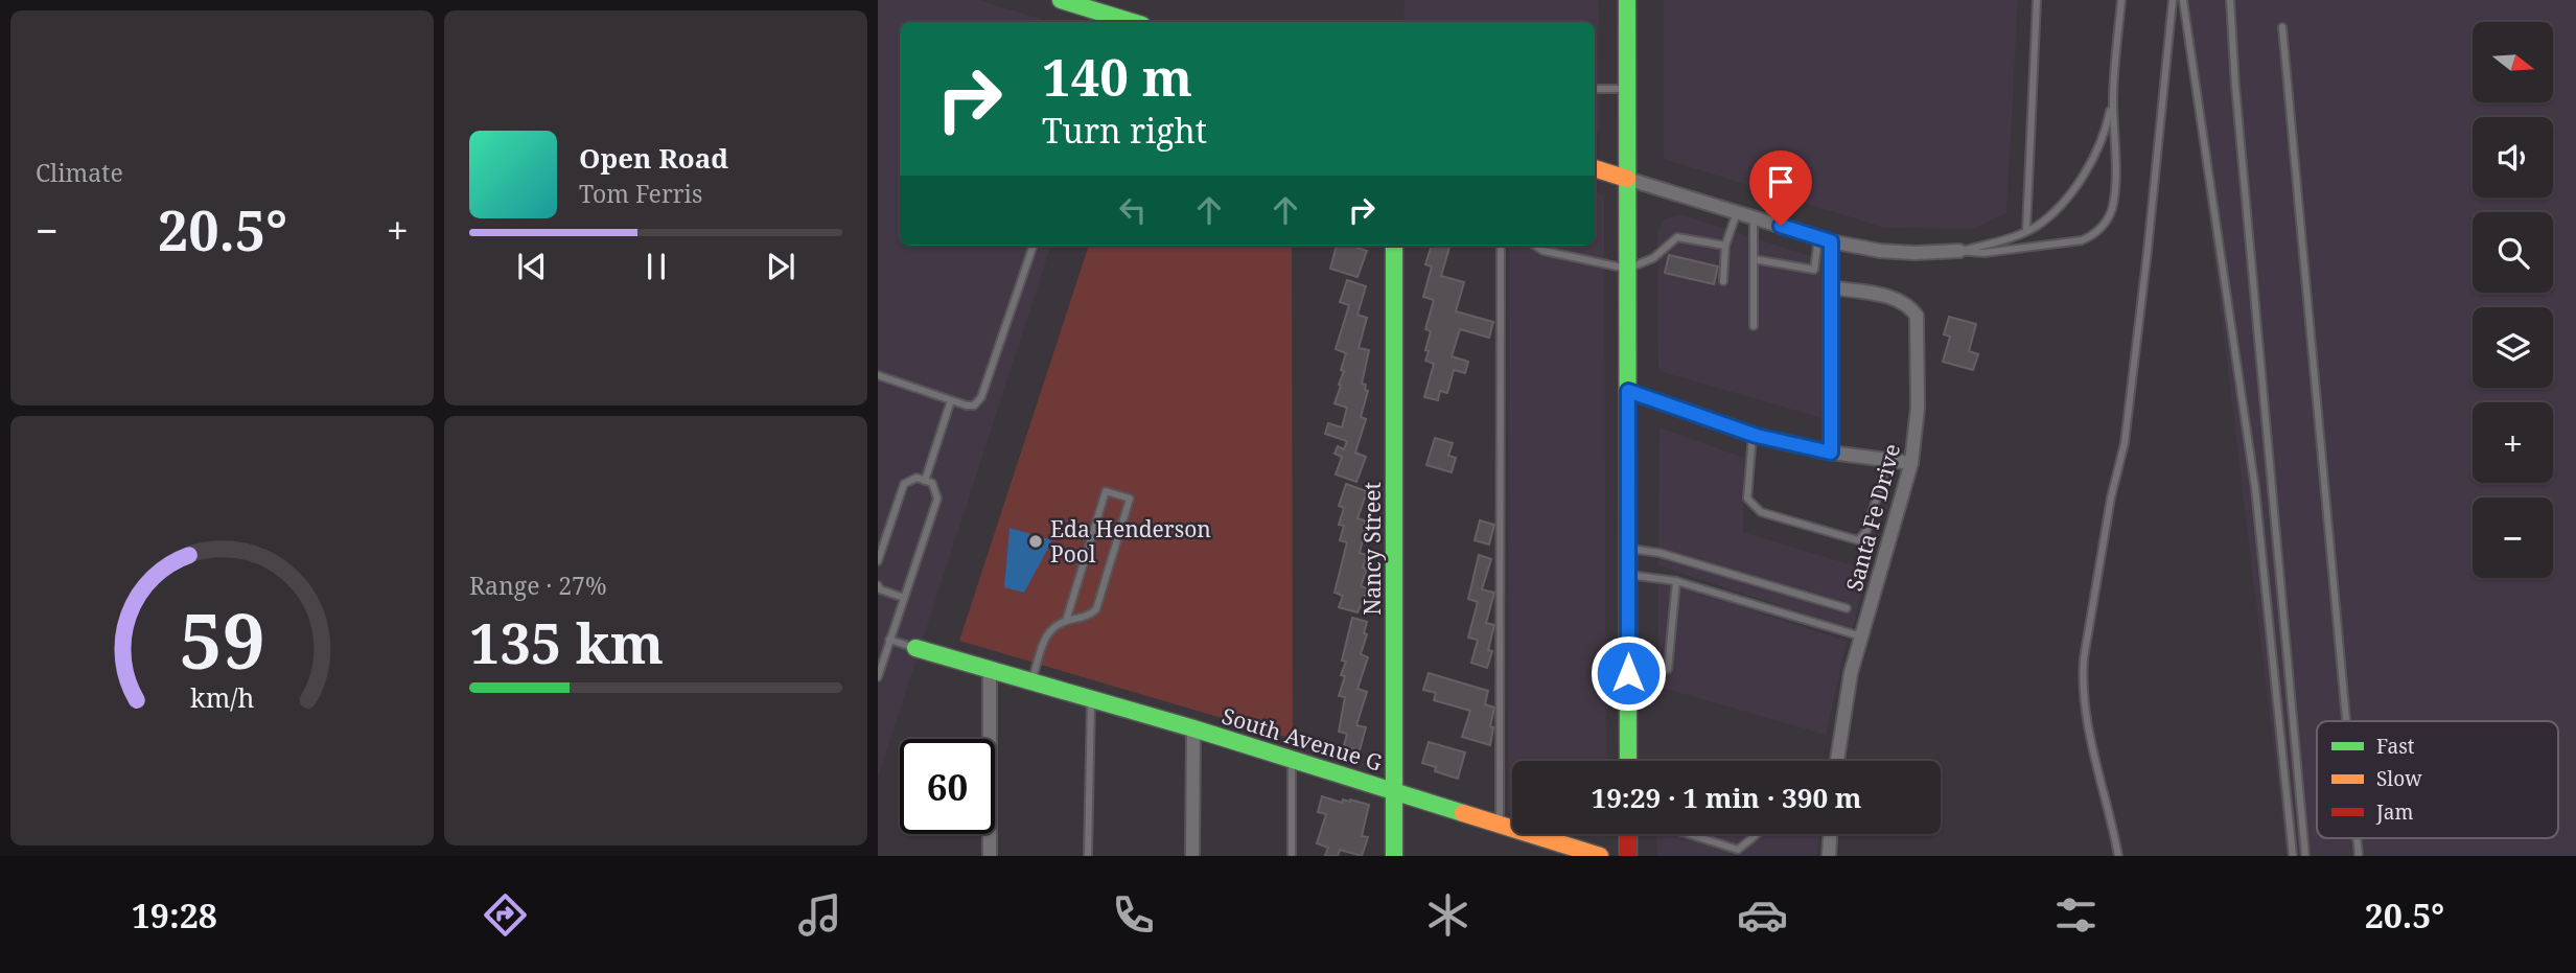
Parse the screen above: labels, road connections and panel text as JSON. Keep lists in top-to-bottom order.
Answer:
{
  "streets": {
    "street": ["Santa Fe Drive", "Nancy Street", "South Avenue G"]
  },
  "crossings": [
    ["Nancy Street", "South Avenue G"]
  ],
  "places": ["Eda Henderson Pool"],
  "legend": ["Fast", "Slow", "Jam"],
  "north": "right",
  "page": {
    "tile": [
      "Climate",
      ["Range · 27%", "135 km"]
    ],
    "map_buttons": ["+", "−"],
    "turn": ["140 m", "Turn right"],
    "song": ["Open Road", "Tom Ferris"],
    "heat": ["−", "20.5°", "+"],
    "limit": "60",
    "trip": "19:29 · 1 min · 390 m",
    "tabs": ["19:28", "20.5°"],
    "gauge": ["59", "km/h"]
  }
}
